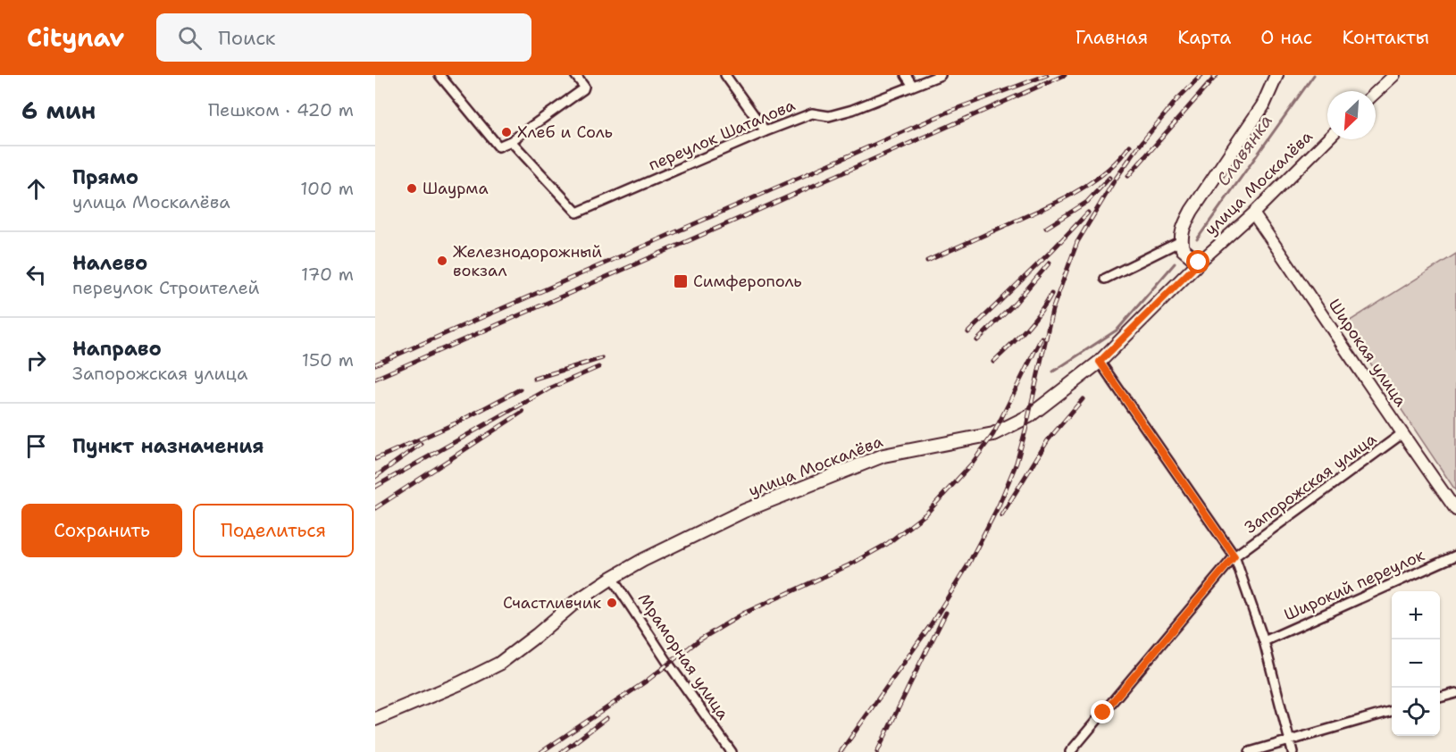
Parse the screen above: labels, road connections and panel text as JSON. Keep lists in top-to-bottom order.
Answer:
{
  "streets": {
    "main road": ["улица Москалёва"],
    "street": [
      "переулок Шаталова",
      "Широкая улица",
      "Запорожская улица",
      "Широкий переулок",
      "Мраморная улица"
    ]
  },
  "crossings": [
    ["улица Москалёва", "Широкая улица"],
    ["улица Москалёва", "Мраморная улица"],
    ["Широкая улица", "Запорожская улица"]
  ],
  "water": ["Славянка"],
  "places": {
    "other": [
      "Хлеб и Соль",
      "Шаурма",
      "Железнодорожный вокзал",
      "Счастливчик"
    ],
    "transit": ["Симферополь"]
  },
  "north": "bottom left",
  "page": {
    "header": "Citynav",
    "search": "Поиск",
    "nav": [
      "Главная",
      "Карта",
      "О нас",
      "Контакты"
    ],
    "heading": ["6 мин", "Пешком · 420 m"],
    "list": [
      ["Прямо", "улица Москалёва", "100 m"],
      ["Налево", "переулок Строителей", "170 m"],
      ["Направо", "Запорожская улица", "150 m"],
      "Пункт назначения"
    ],
    "buttons": ["Сохранить", "Поделиться"],
    "map_buttons": ["+", "−"]
  }
}
